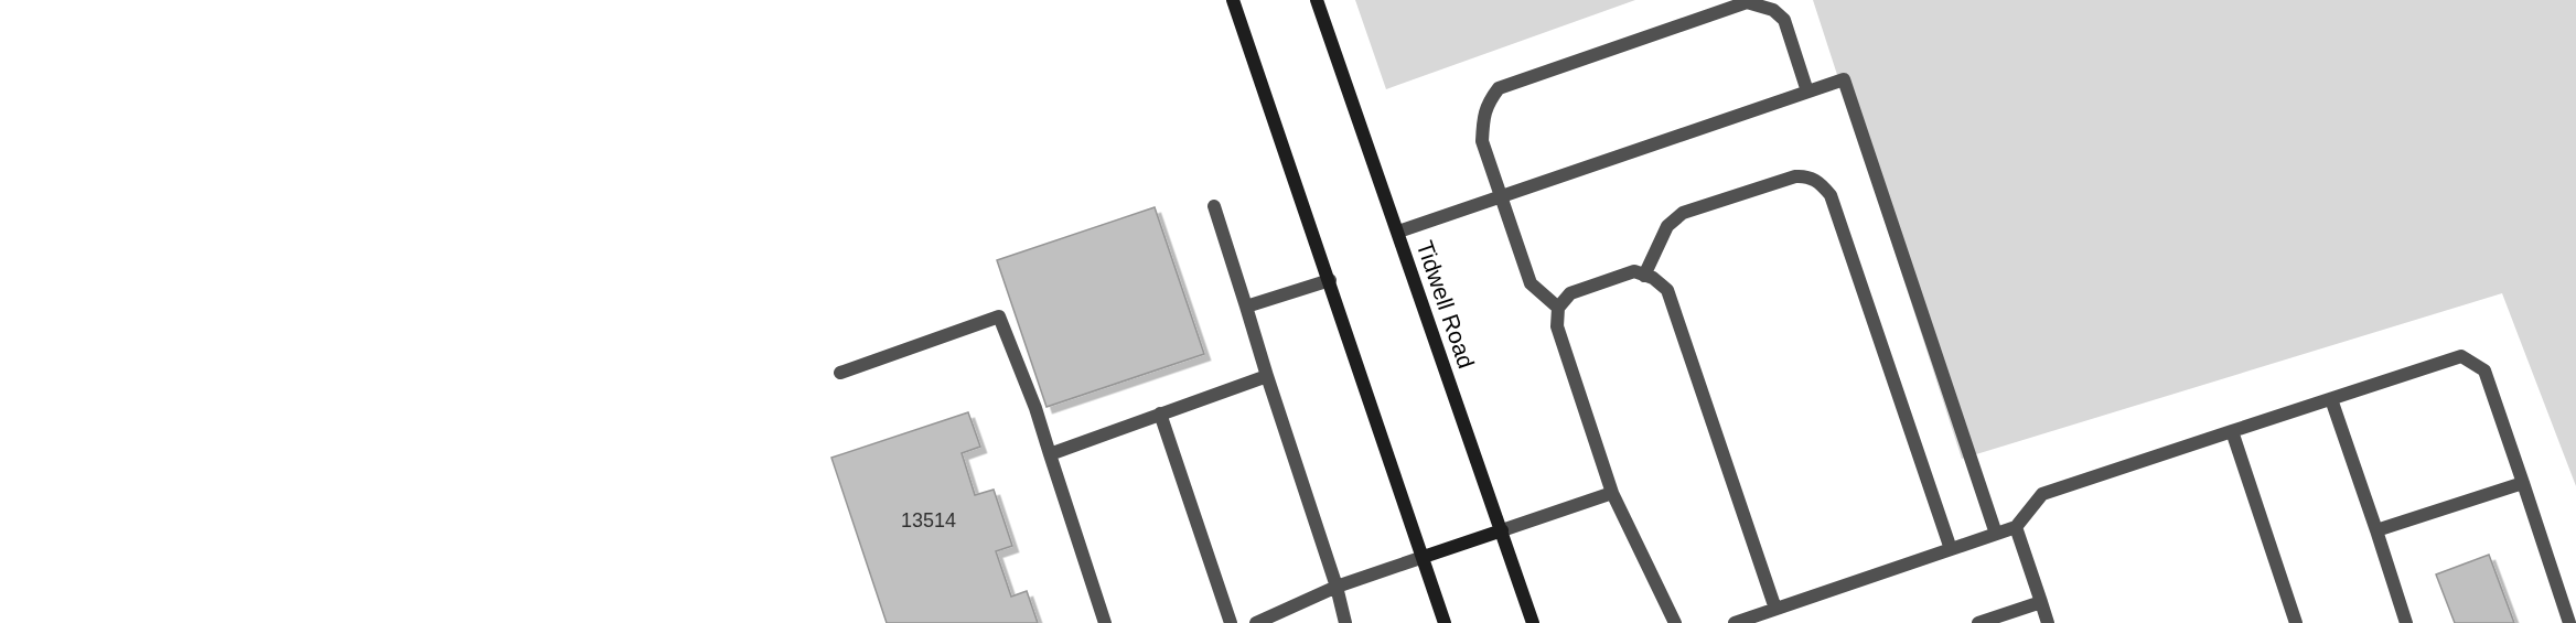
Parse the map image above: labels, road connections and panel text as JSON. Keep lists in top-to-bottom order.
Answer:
{
  "streets": {
    "main road": ["Tidwell Road"]
  },
  "house_numbers": ["13514"]
}
